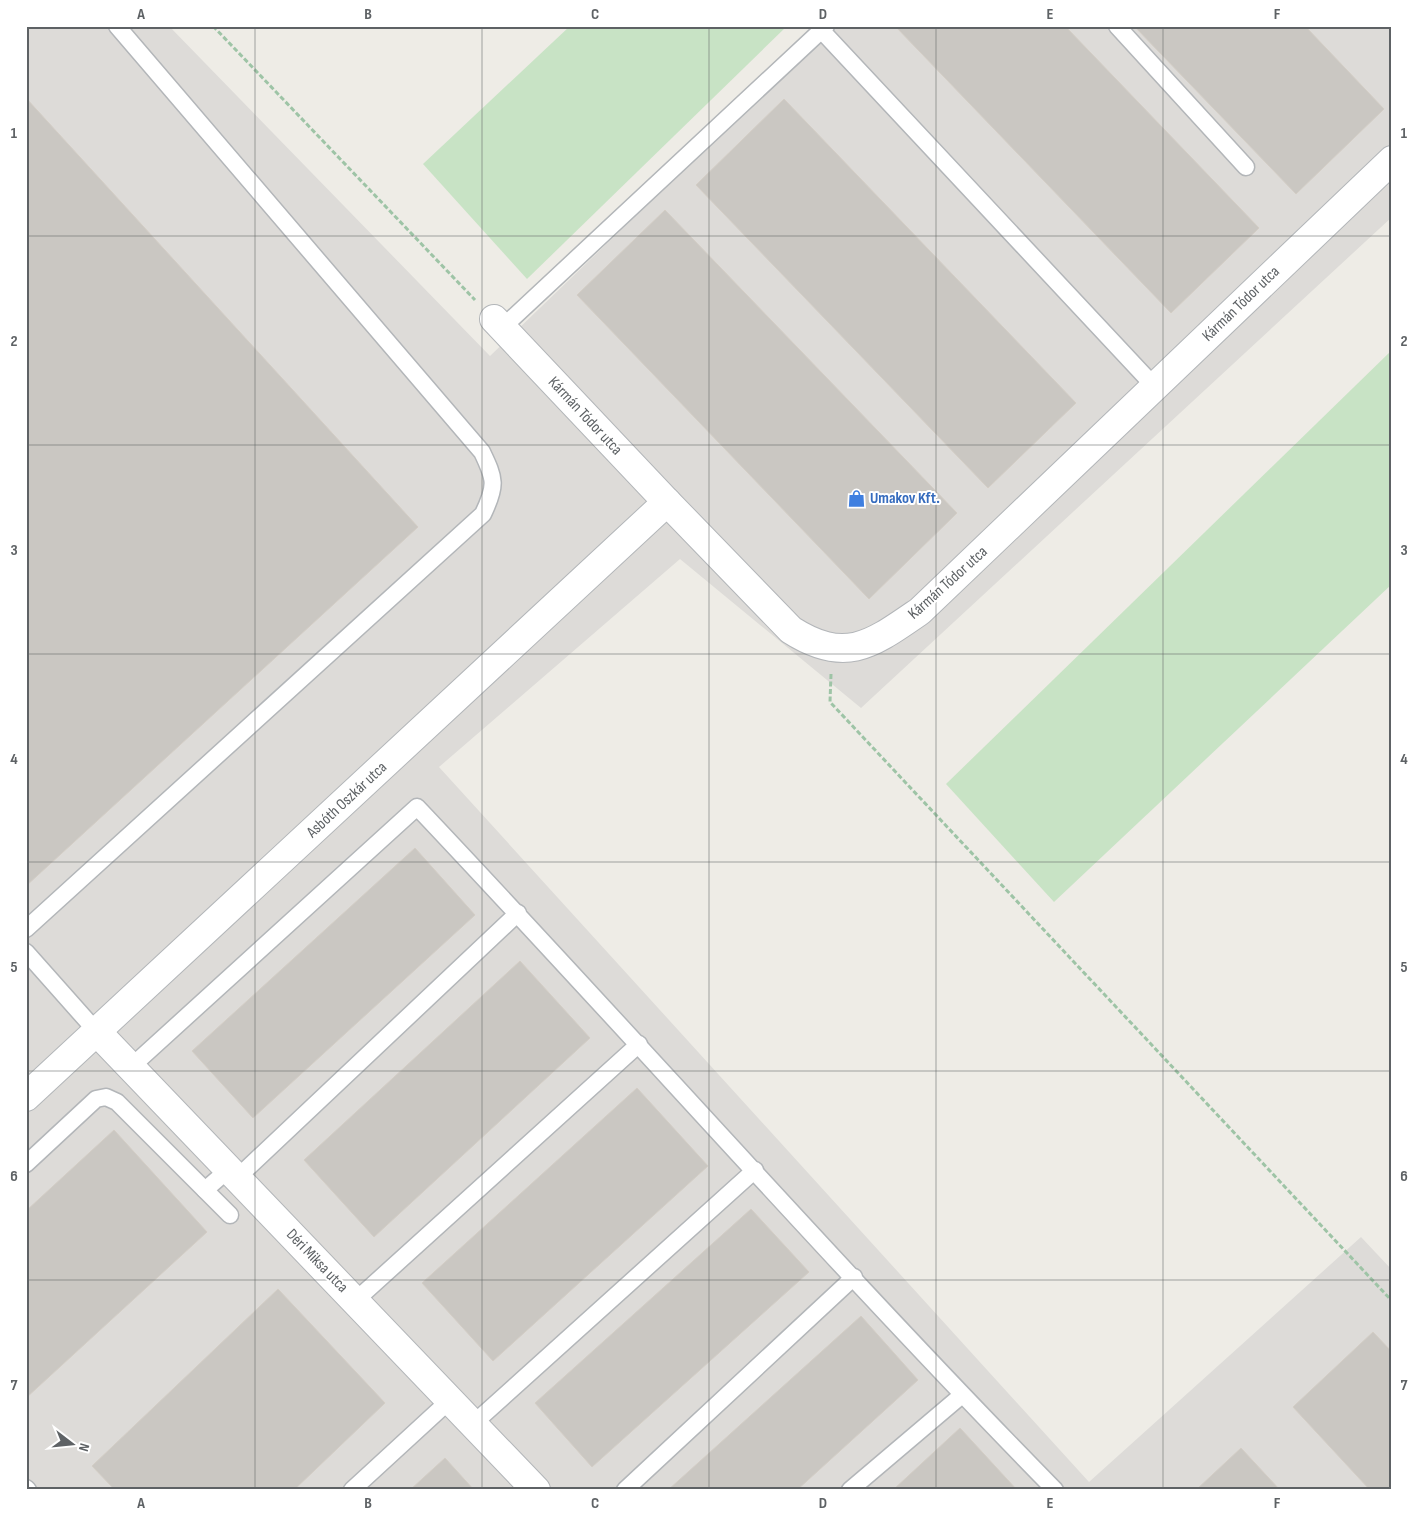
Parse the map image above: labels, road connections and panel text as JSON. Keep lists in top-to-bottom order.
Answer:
{
  "streets": {
    "street": ["Kármán Tódor utca", "Asbóth Oszkár utca", "Déri Miksa utca"]
  },
  "crossings": [
    ["Kármán Tódor utca", "Asbóth Oszkár utca"],
    ["Asbóth Oszkár utca", "Déri Miksa utca"]
  ],
  "places": {
    "shop": ["Umakov Kft."]
  },
  "north": "right",
  "grid": {
    "columns": [
      "A",
      "B",
      "C",
      "D",
      "E",
      "F"
    ],
    "rows": [
      "1",
      "2",
      "3",
      "4",
      "5",
      "6",
      "7"
    ]
  }
}
